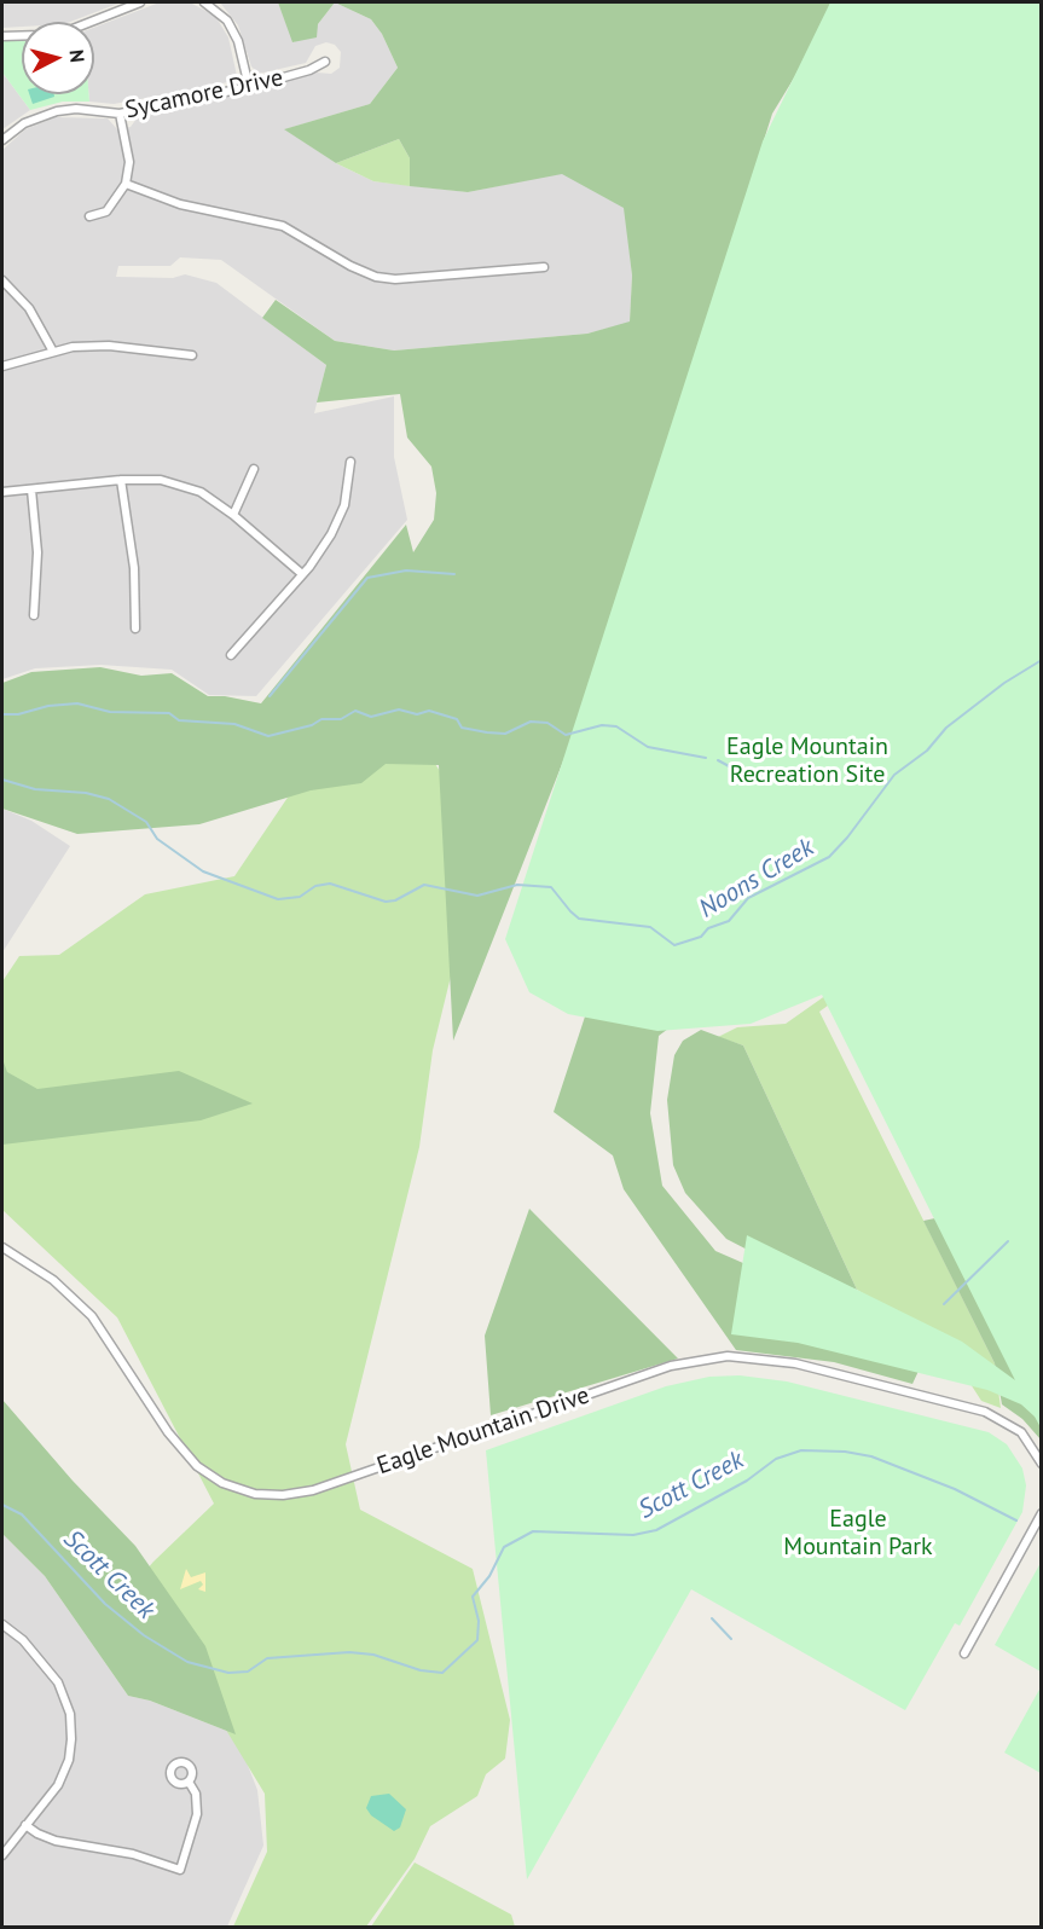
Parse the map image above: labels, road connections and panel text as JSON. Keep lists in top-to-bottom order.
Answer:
{
  "streets": {
    "street": ["Sycamore Drive", "Eagle Mountain Drive"]
  },
  "water": ["Noons Creek", "Scott Creek"],
  "parks": ["Eagle Mountain Recreation Site", "Eagle Mountain Park"],
  "north": "right"
}
